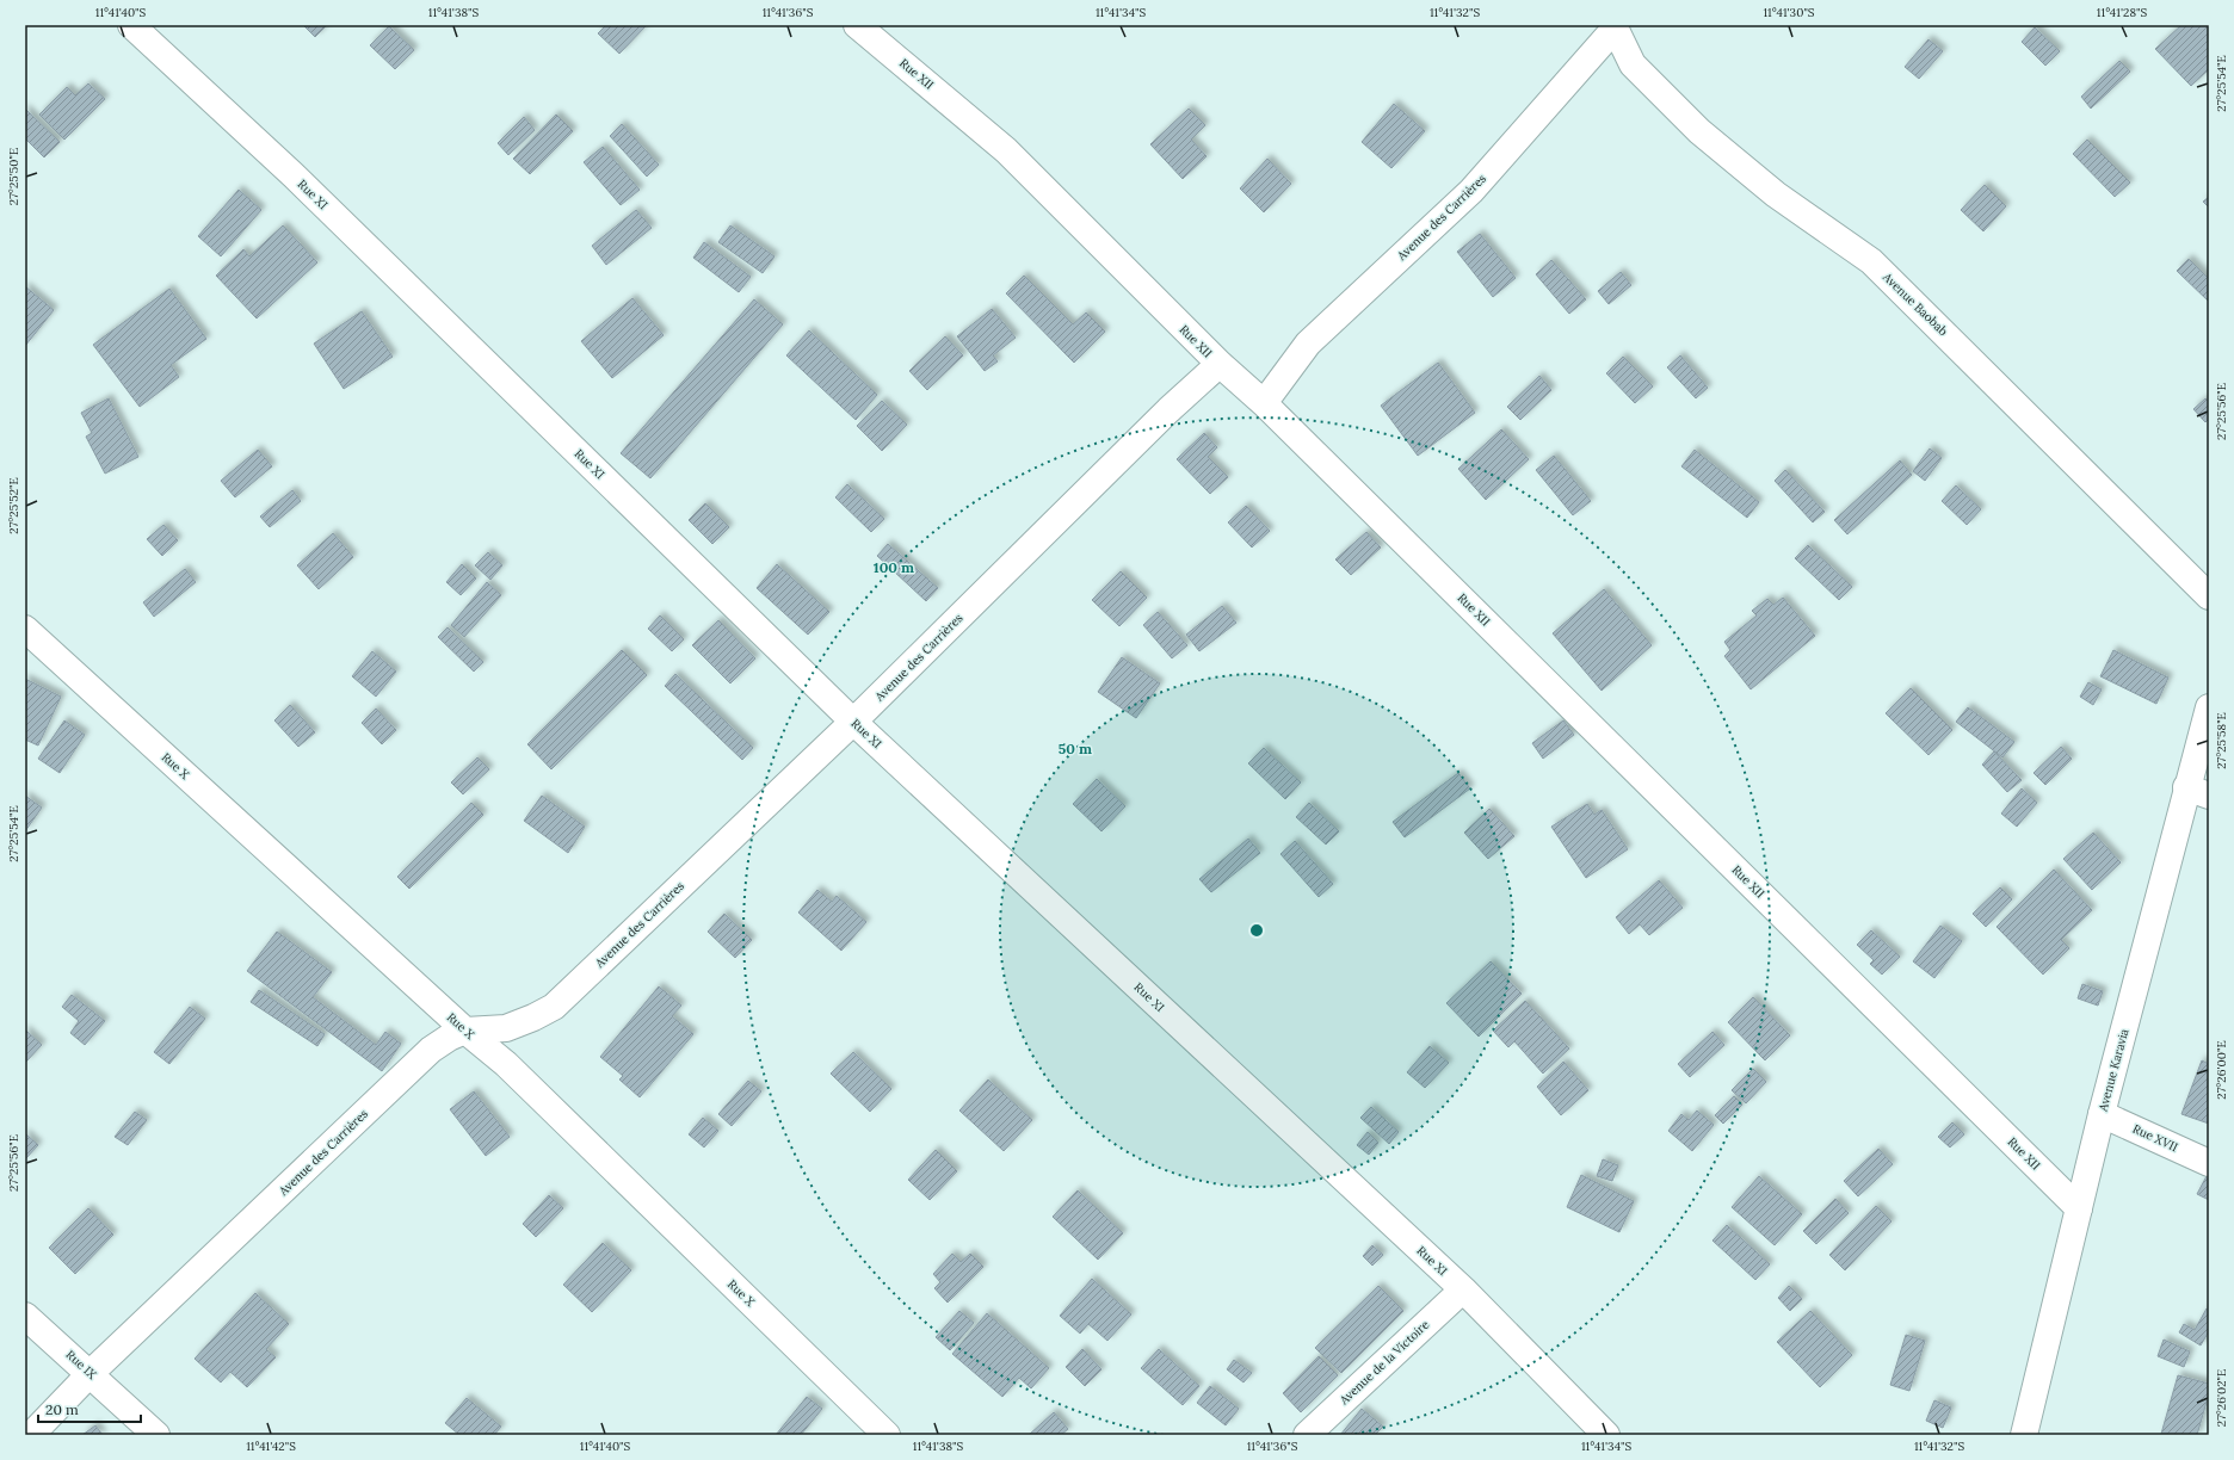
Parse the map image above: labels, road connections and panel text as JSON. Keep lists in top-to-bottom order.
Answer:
{
  "streets": {
    "street": [
      "Rue XII",
      "Rue XI",
      "Avenue des Carrières",
      "Avenue Baobab",
      "Rue X",
      "Avenue Karavia",
      "Rue XVII",
      "Avenue de la Victoire",
      "Rue IX"
    ]
  },
  "crossings": [
    ["Rue XII", "Avenue des Carrières"],
    ["Rue XII", "Avenue Karavia"],
    ["Rue XI", "Avenue des Carrières"],
    ["Rue XI", "Avenue de la Victoire"],
    ["Avenue des Carrières", "Avenue Baobab"],
    ["Avenue des Carrières", "Rue X"],
    ["Avenue des Carrières", "Rue IX"],
    ["Avenue Karavia", "Rue XVII"]
  ],
  "scale_bar": "20 m",
  "coordinates": [
    "11°41'40\"S",
    "11°41'38\"S",
    "11°41'36\"S",
    "11°41'34\"S",
    "11°41'32\"S",
    "11°41'30\"S",
    "11°41'28\"S",
    "27°25'54\"E",
    "27°25'50\"E",
    "27°25'56\"E",
    "27°25'52\"E",
    "27°25'58\"E",
    "27°26'00\"E",
    "27°26'02\"E",
    "11°41'42\"S"
  ],
  "rings": ["100 m", "50 m"]
}
